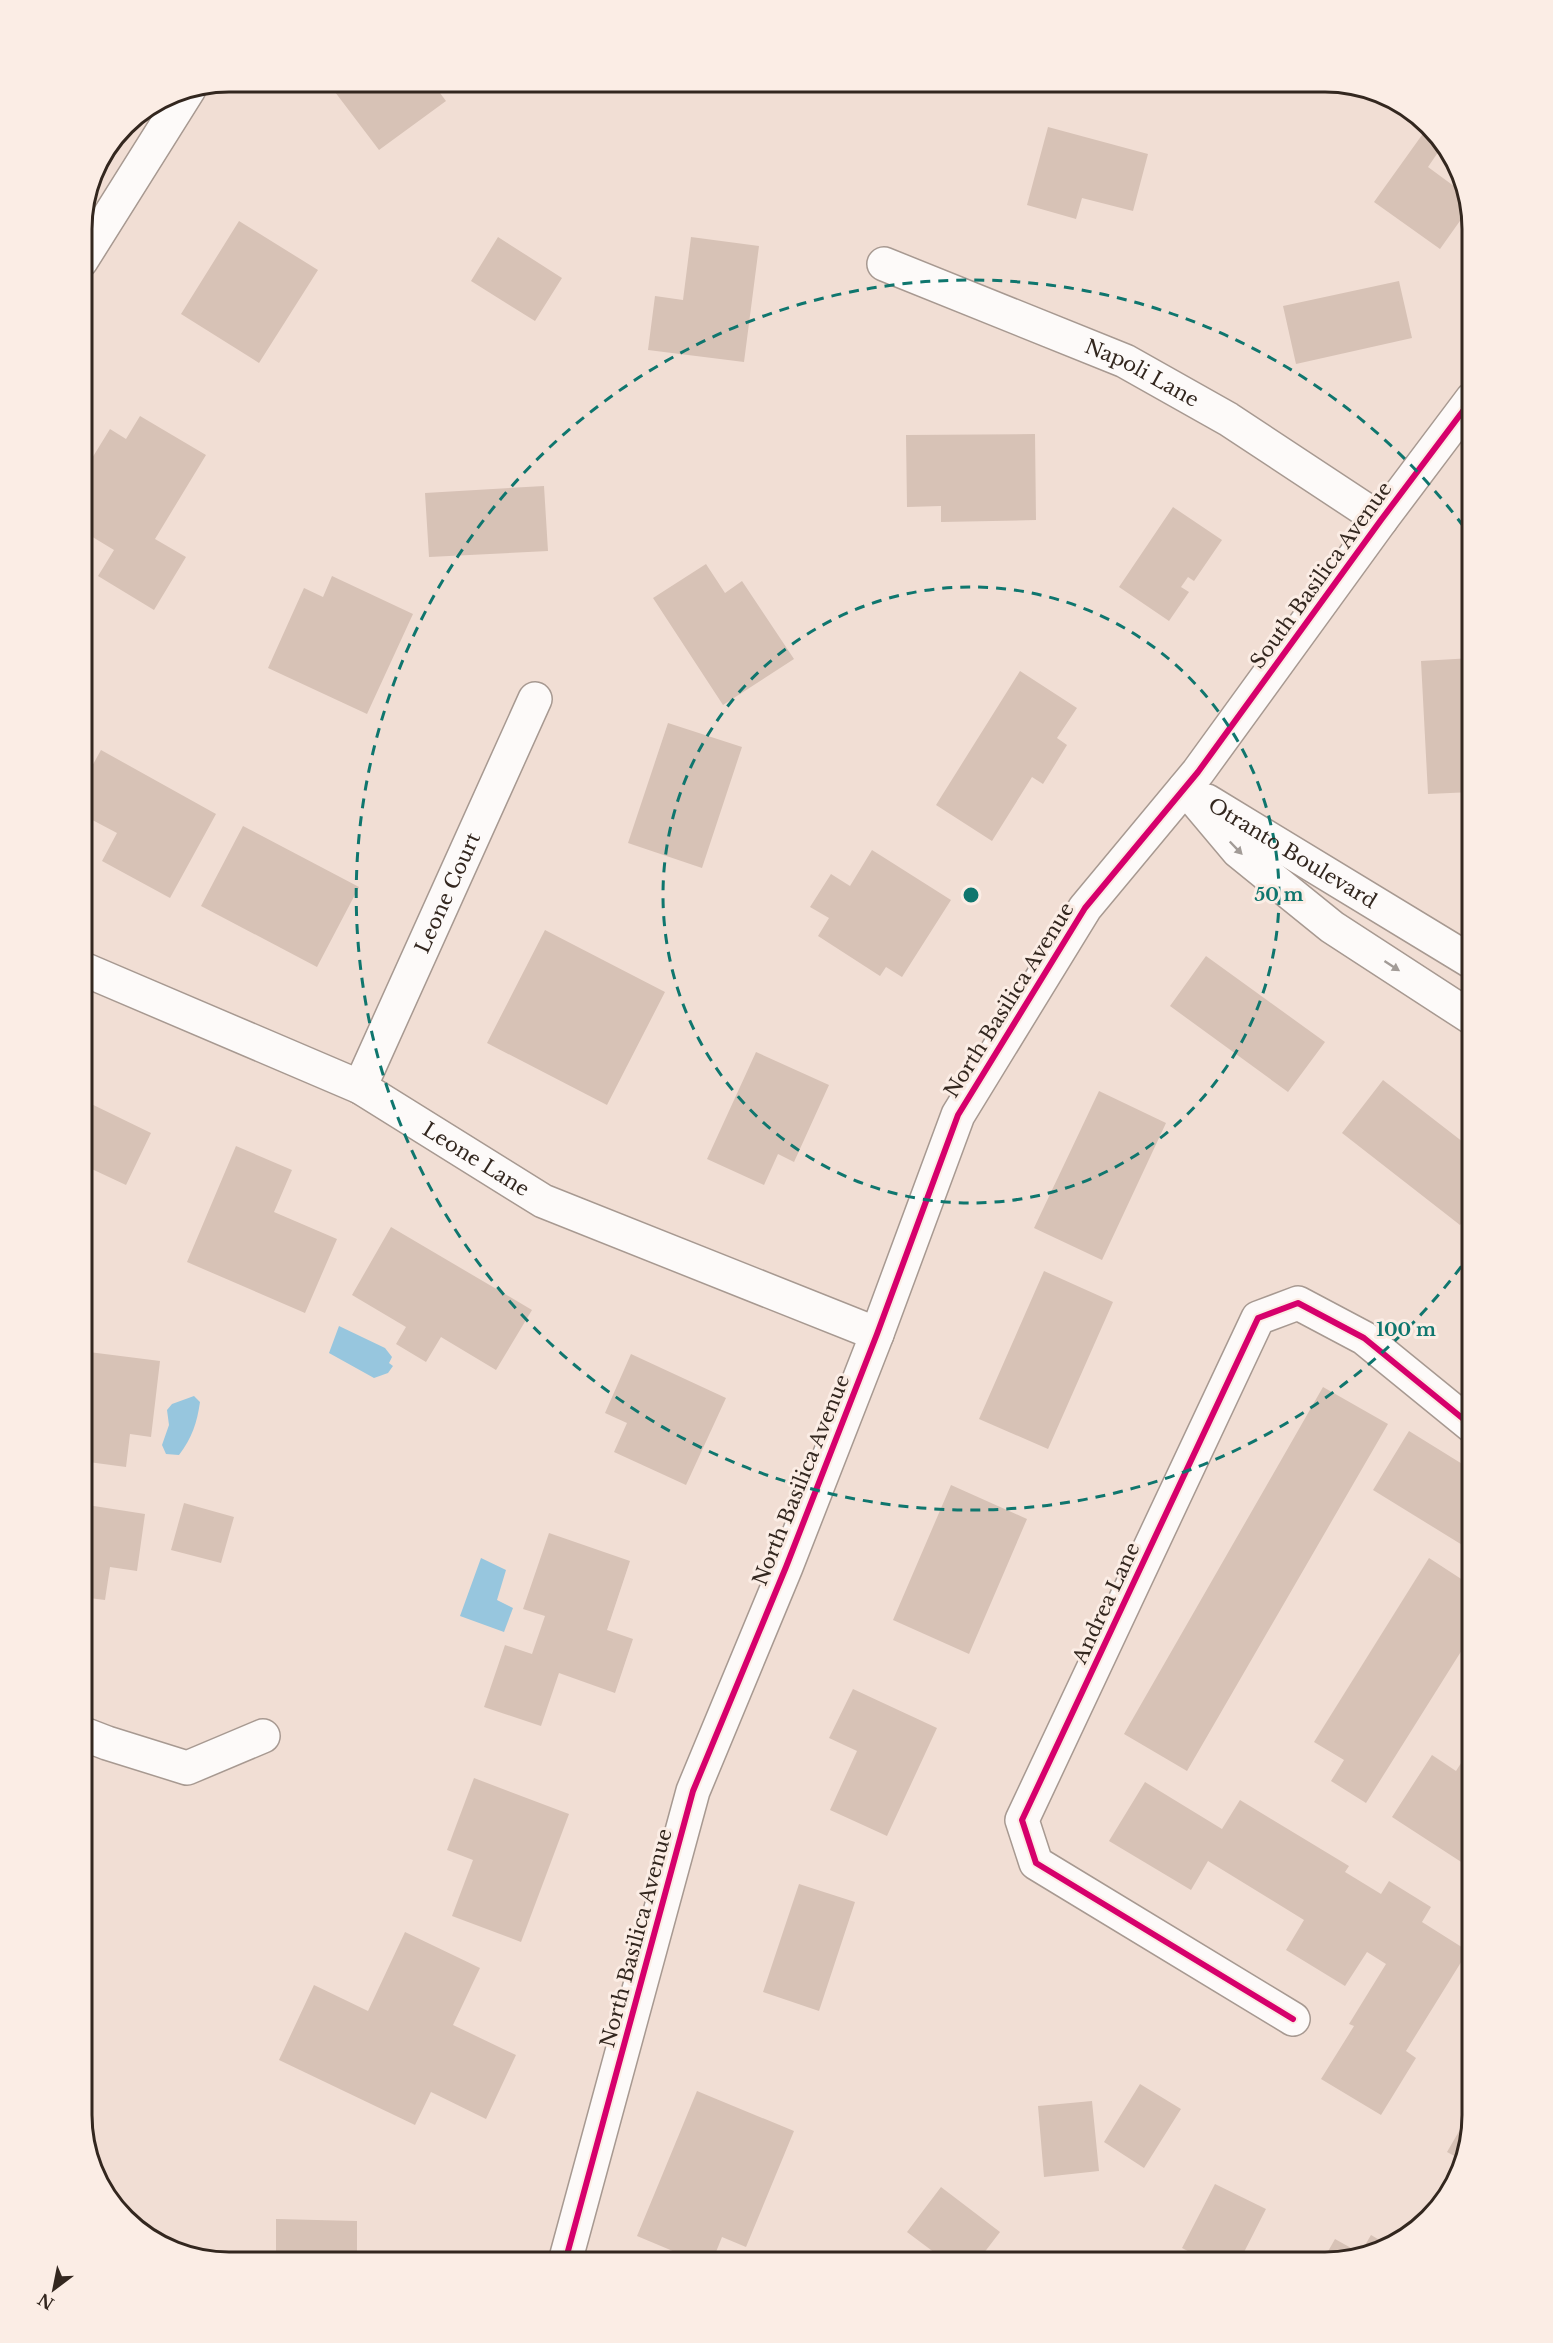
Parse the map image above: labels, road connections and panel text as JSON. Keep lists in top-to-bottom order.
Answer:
{
  "streets": {
    "street": [
      "Napoli Lane",
      "South Basilica Avenue",
      "Otranto Boulevard",
      "Leone Court",
      "North Basilica Avenue",
      "Leone Lane",
      "Andrea Lane"
    ]
  },
  "crossings": [
    ["Napoli Lane", "South Basilica Avenue"],
    ["South Basilica Avenue", "Otranto Boulevard"],
    ["South Basilica Avenue", "North Basilica Avenue"],
    ["Otranto Boulevard", "North Basilica Avenue"],
    ["Leone Court", "Leone Lane"],
    ["North Basilica Avenue", "Leone Lane"]
  ],
  "north": "bottom left",
  "rings": ["50 m", "100 m"]
}
